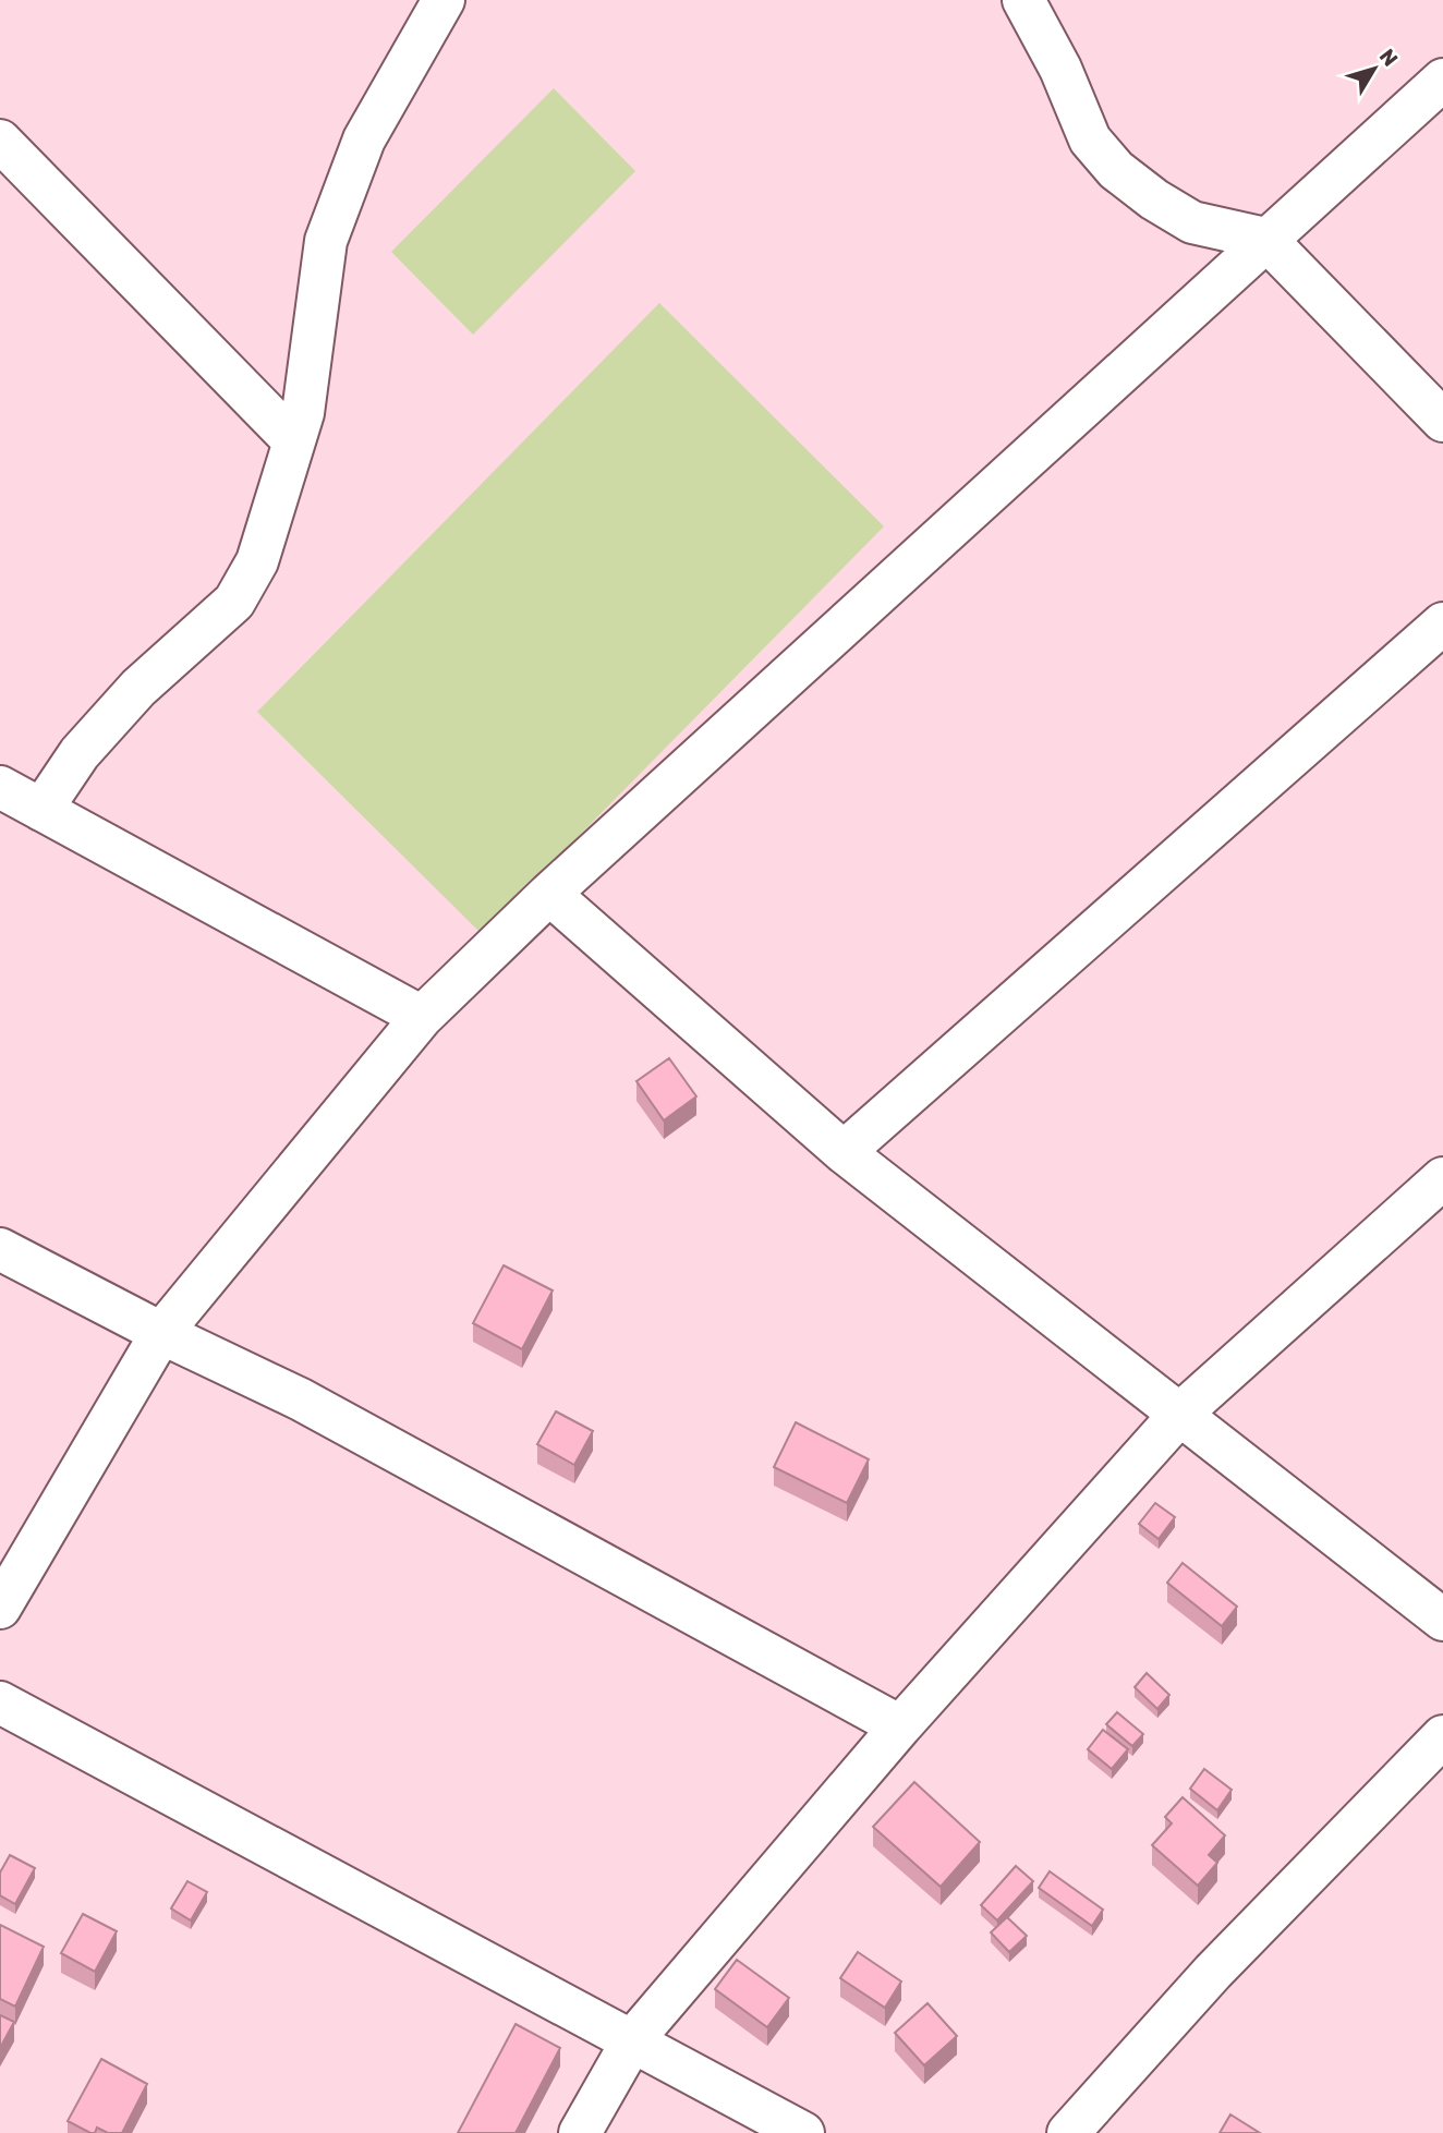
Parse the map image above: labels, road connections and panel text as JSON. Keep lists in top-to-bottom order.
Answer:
{
  "north": "top right"
}
